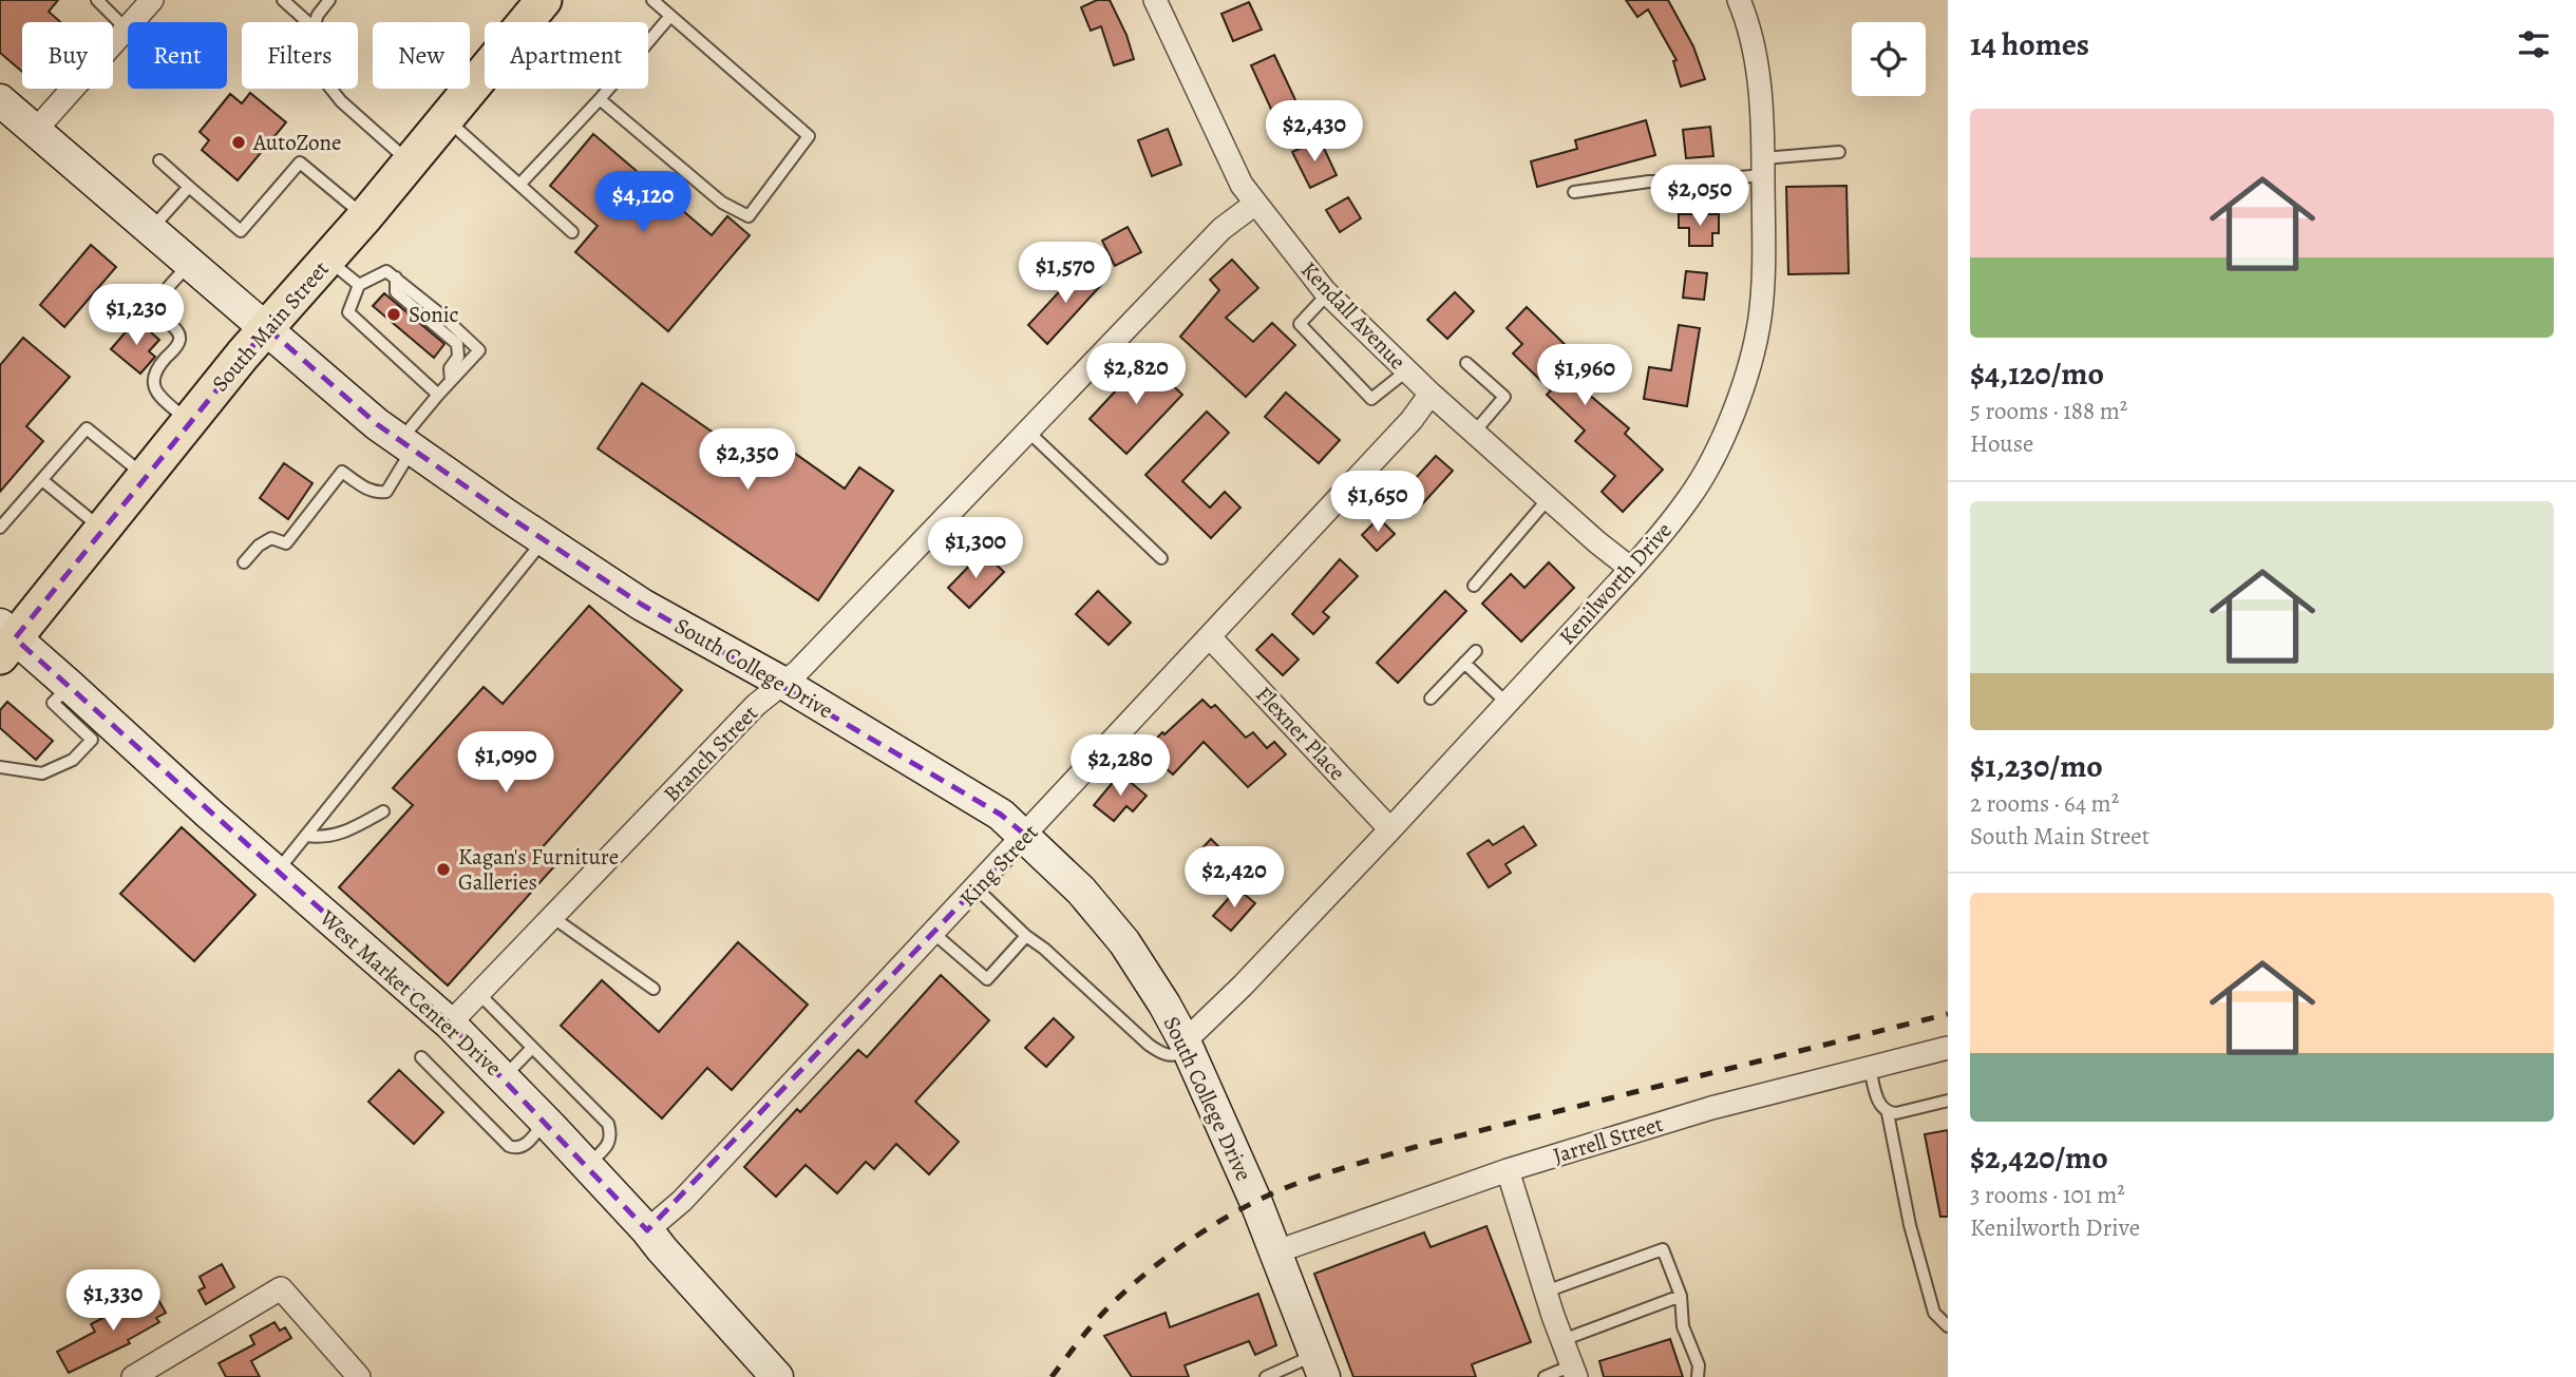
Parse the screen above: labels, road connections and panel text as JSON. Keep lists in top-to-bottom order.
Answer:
{
  "streets": {
    "main road": ["South Main Street", "South College Drive", "West Market Center Drive"],
    "street": [
      "Kendall Avenue",
      "Kenilworth Drive",
      "Flexner Place",
      "Branch Street",
      "King Street",
      "Jarrell Street"
    ]
  },
  "crossings": [
    ["Kendall Avenue", "Kenilworth Drive"],
    ["Kendall Avenue", "Branch Street"],
    ["Kendall Avenue", "King Street"],
    ["South Main Street", "South College Drive"],
    ["South Main Street", "West Market Center Drive"],
    ["Kenilworth Drive", "South College Drive"],
    ["Kenilworth Drive", "Flexner Place"],
    ["South College Drive", "Branch Street"],
    ["South College Drive", "King Street"],
    ["South College Drive", "Jarrell Street"],
    ["Flexner Place", "King Street"],
    ["Branch Street", "West Market Center Drive"],
    ["King Street", "West Market Center Drive"]
  ],
  "places": ["AutoZone", "Sonic", "Kagan's Furniture Galleries"],
  "page": {
    "heading": "14 homes",
    "chip": [
      "Buy",
      "Rent",
      "Filters",
      "New",
      "Apartment"
    ],
    "list": [
      {
        "name": "$4,120/mo",
        "note": "5 rooms · 188 m² · House"
      },
      {
        "name": "$1,230/mo",
        "note": "2 rooms · 64 m² · South Main Street"
      },
      {
        "name": "$2,420/mo",
        "note": "3 rooms · 101 m² · Kenilworth Drive"
      }
    ],
    "price": [
      "$2,430",
      "$2,050",
      "$4,120",
      "$1,570",
      "$1,230",
      "$2,820",
      "$1,960",
      "$2,350",
      "$1,650",
      "$1,300",
      "$1,090",
      "$2,280",
      "$2,420",
      "$1,330"
    ]
  }
}
